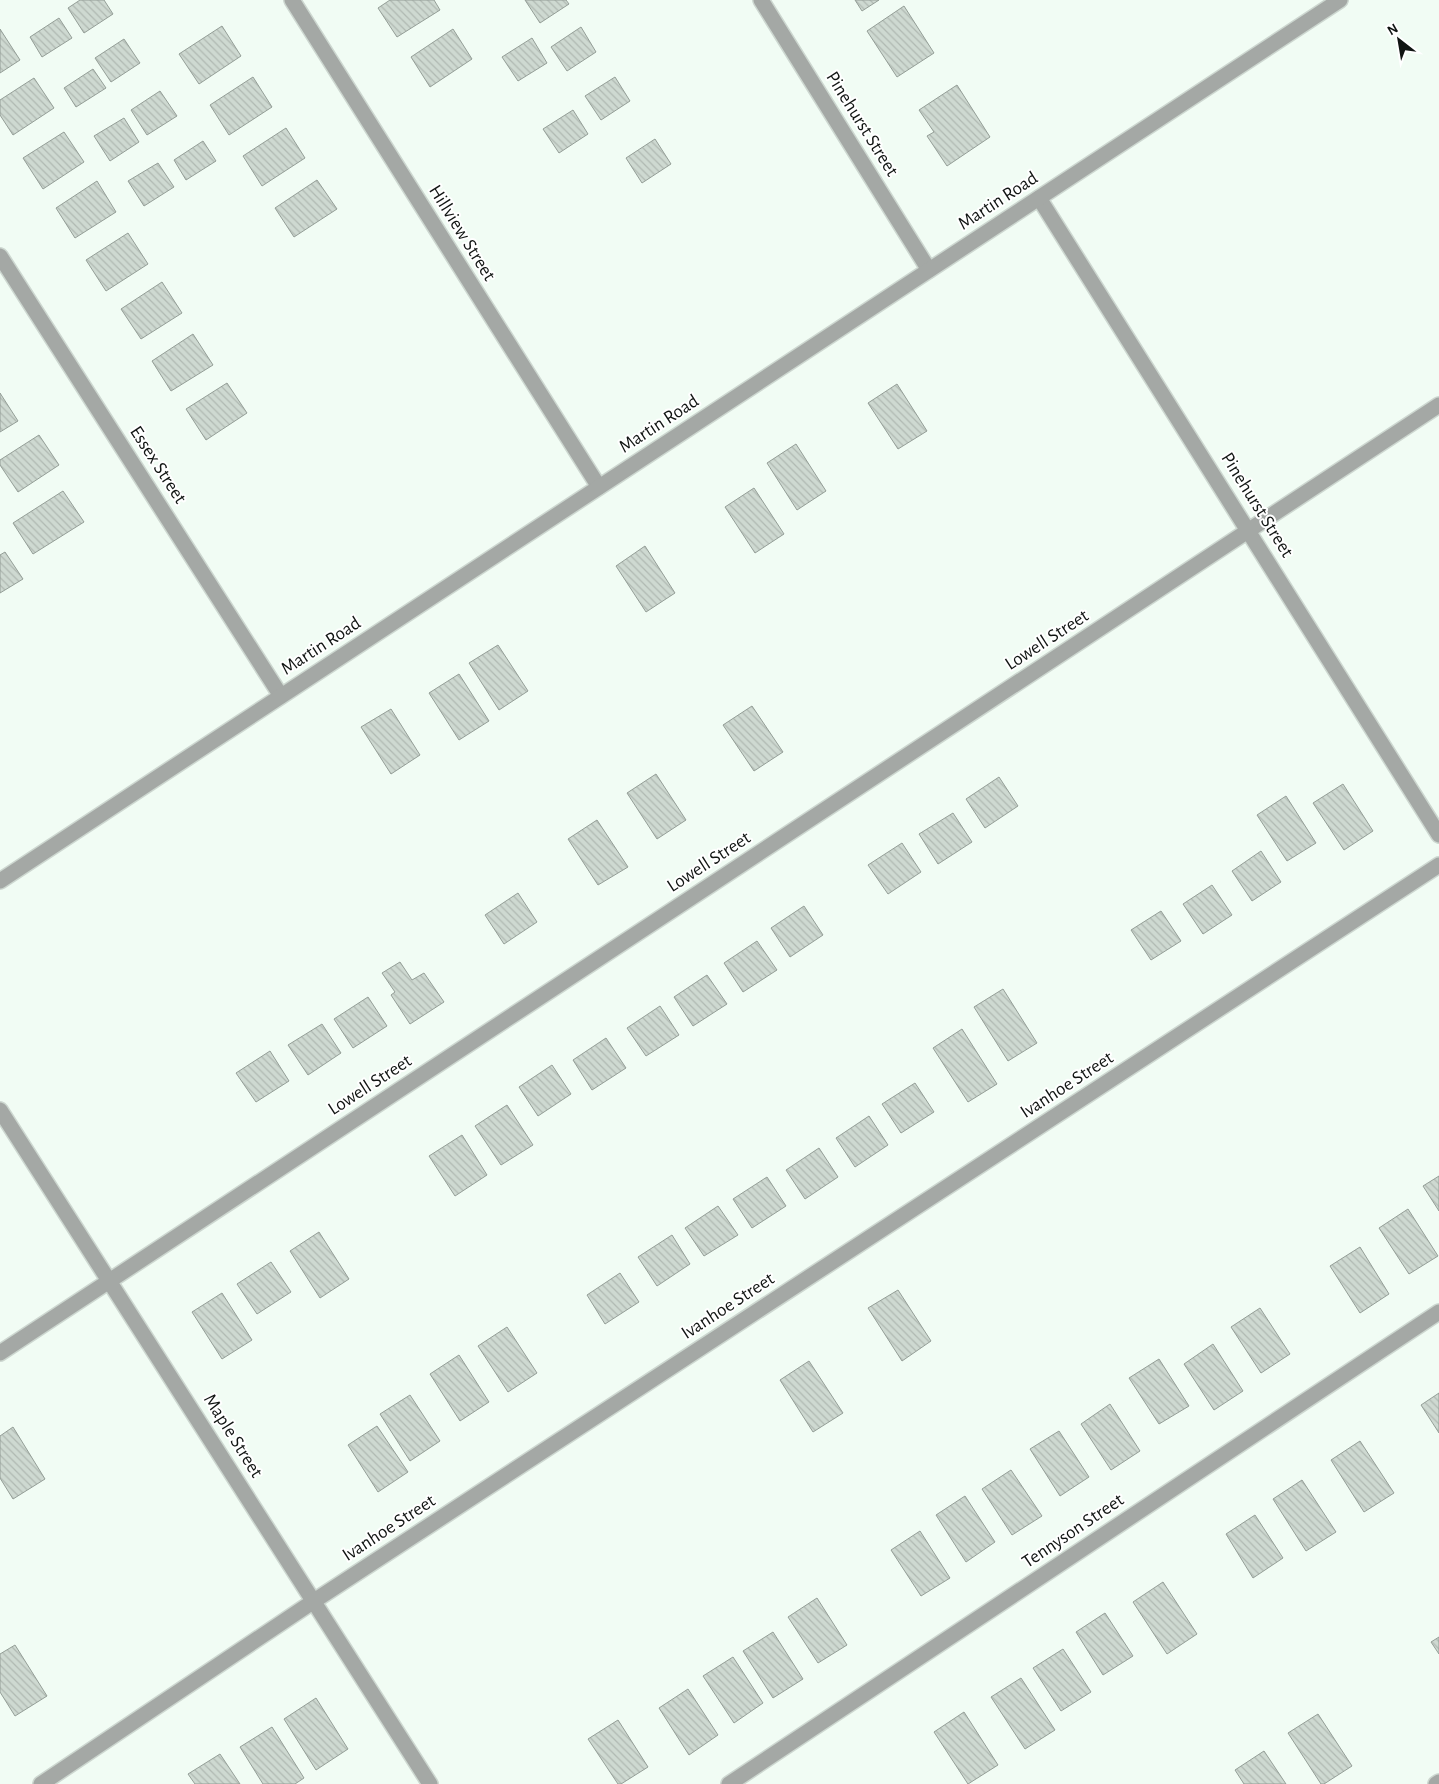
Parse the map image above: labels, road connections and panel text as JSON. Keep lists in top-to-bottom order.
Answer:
{
  "streets": {
    "street": [
      "Pinehurst Street",
      "Martin Road",
      "Hillview Street",
      "Essex Street",
      "Lowell Street",
      "Ivanhoe Street",
      "Maple Street",
      "Tennyson Street"
    ]
  },
  "crossings": [
    ["Pinehurst Street", "Martin Road"],
    ["Pinehurst Street", "Lowell Street"],
    ["Martin Road", "Hillview Street"],
    ["Martin Road", "Essex Street"],
    ["Lowell Street", "Maple Street"],
    ["Ivanhoe Street", "Maple Street"]
  ],
  "north": "top left"
}
